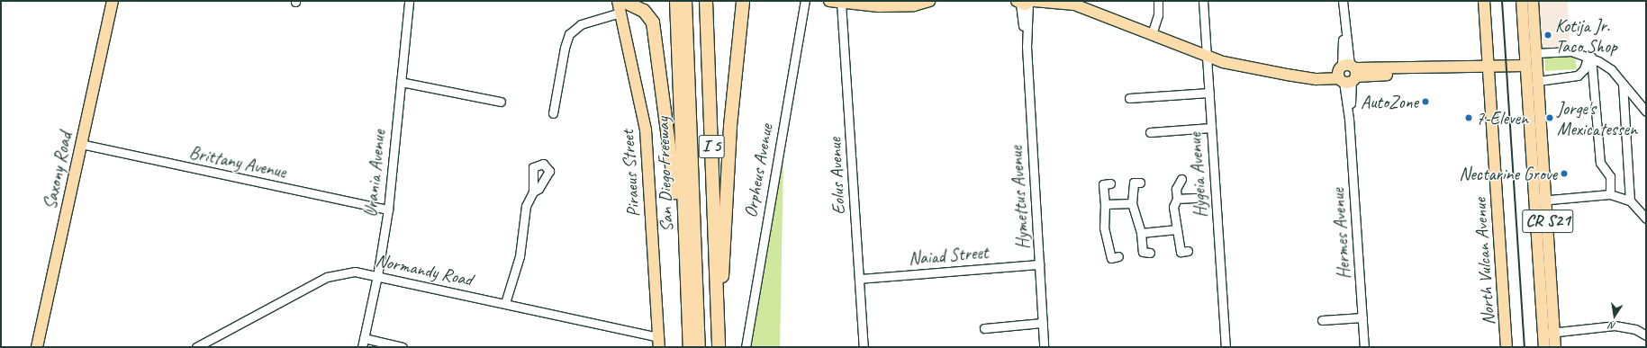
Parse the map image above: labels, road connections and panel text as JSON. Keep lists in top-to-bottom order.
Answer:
{
  "streets": {
    "highway": ["I 5", "San Diego Freeway"],
    "main road": [
      "Saxony Road",
      "Piraeus Street",
      "CR S21",
      "North Vulcan Avenue"
    ],
    "street": [
      "Brittany Avenue",
      "Orpheus Avenue",
      "Urania Avenue",
      "Hygeia Avenue",
      "Eolus Avenue",
      "Hymettus Avenue",
      "Hermes Avenue",
      "Naiad Street",
      "Normandy Road"
    ]
  },
  "crossings": [
    ["Brittany Avenue", "Saxony Road"],
    ["Brittany Avenue", "Urania Avenue"],
    ["Urania Avenue", "Normandy Road"],
    ["Piraeus Street", "Normandy Road"],
    ["Eolus Avenue", "Naiad Street"],
    ["Hymettus Avenue", "Naiad Street"]
  ],
  "places": [
    "Kotija Jr. Taco Shop",
    "AutoZone",
    "7-Eleven",
    "Jorge's Mexicatessen",
    "Nectarine Grove"
  ],
  "north": "bottom"
}
